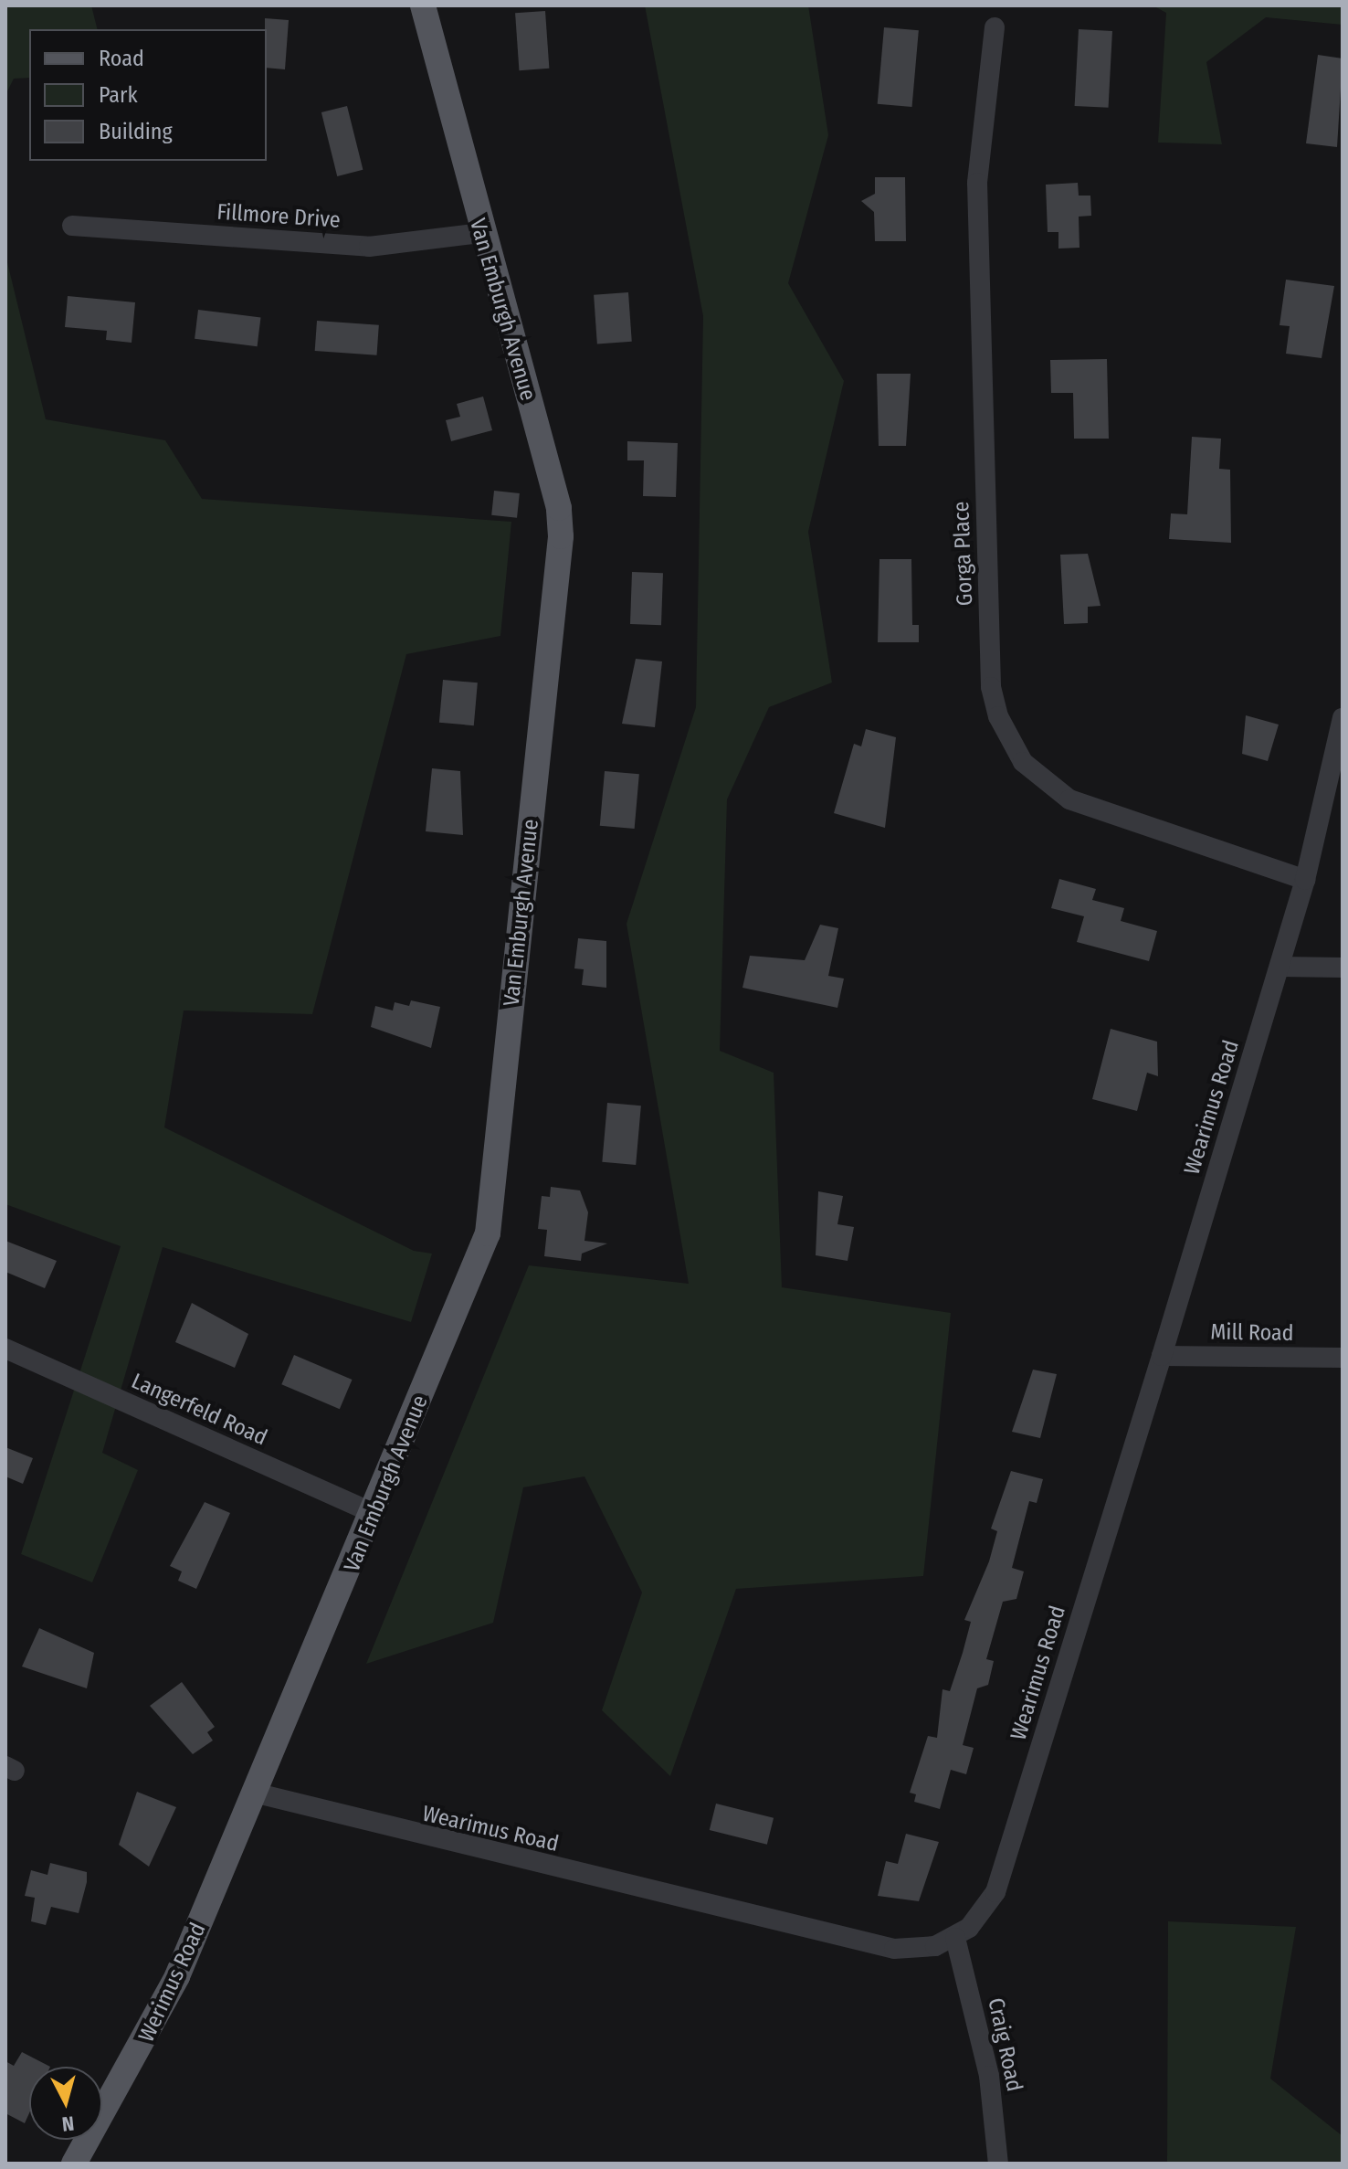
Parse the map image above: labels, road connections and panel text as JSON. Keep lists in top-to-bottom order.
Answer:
{
  "streets": {
    "main road": ["Van Emburgh Avenue", "Werimus Road"],
    "street": [
      "Fillmore Drive",
      "Gorga Place",
      "Wearimus Road",
      "Mill Road",
      "Langerfeld Road",
      "Craig Road"
    ]
  },
  "crossings": [
    ["Fillmore Drive", "Van Emburgh Avenue"],
    ["Van Emburgh Avenue", "Wearimus Road"],
    ["Van Emburgh Avenue", "Langerfeld Road"],
    ["Van Emburgh Avenue", "Werimus Road"],
    ["Gorga Place", "Wearimus Road"],
    ["Wearimus Road", "Mill Road"],
    ["Wearimus Road", "Werimus Road"],
    ["Wearimus Road", "Craig Road"]
  ],
  "legend": ["Road", "Park", "Building"],
  "north": "bottom"
}
